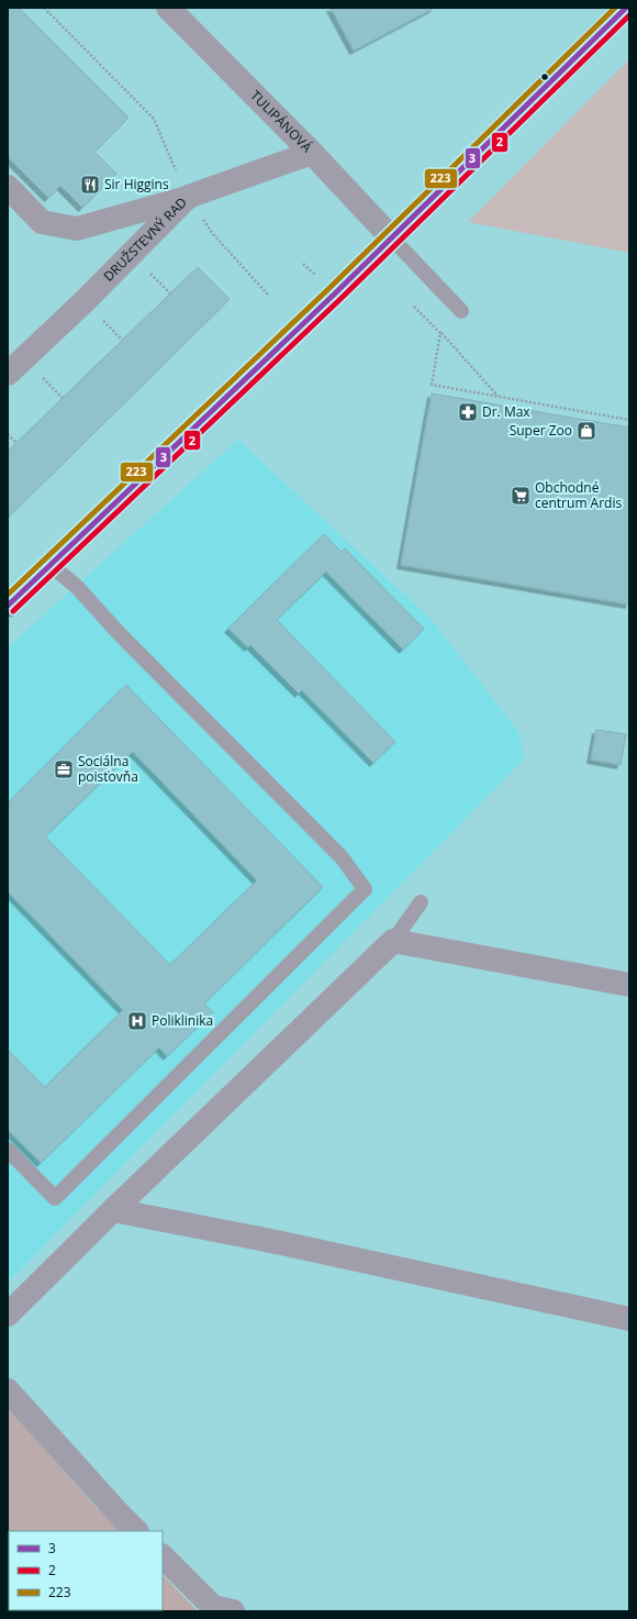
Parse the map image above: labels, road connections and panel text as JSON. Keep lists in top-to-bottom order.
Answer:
{
  "streets": {
    "street": ["TULIPÁNOVÁ", "DRUŽSTEVNÝ RAD"]
  },
  "crossings": [
    ["TULIPÁNOVÁ", "DRUŽSTEVNÝ RAD"]
  ],
  "places": {
    "restaurant": ["Sir Higgins"],
    "pharmacy": ["Dr. Max"],
    "shop": ["Super Zoo"],
    "supermarket": ["Obchodné centrum Ardis"],
    "office": ["Sociálna poisťovňa"],
    "hospital": ["Poliklinika"]
  },
  "lines": ["transit line 3", "transit line 223", "transit line 2"],
  "legend": ["3", "2", "223"]
}
